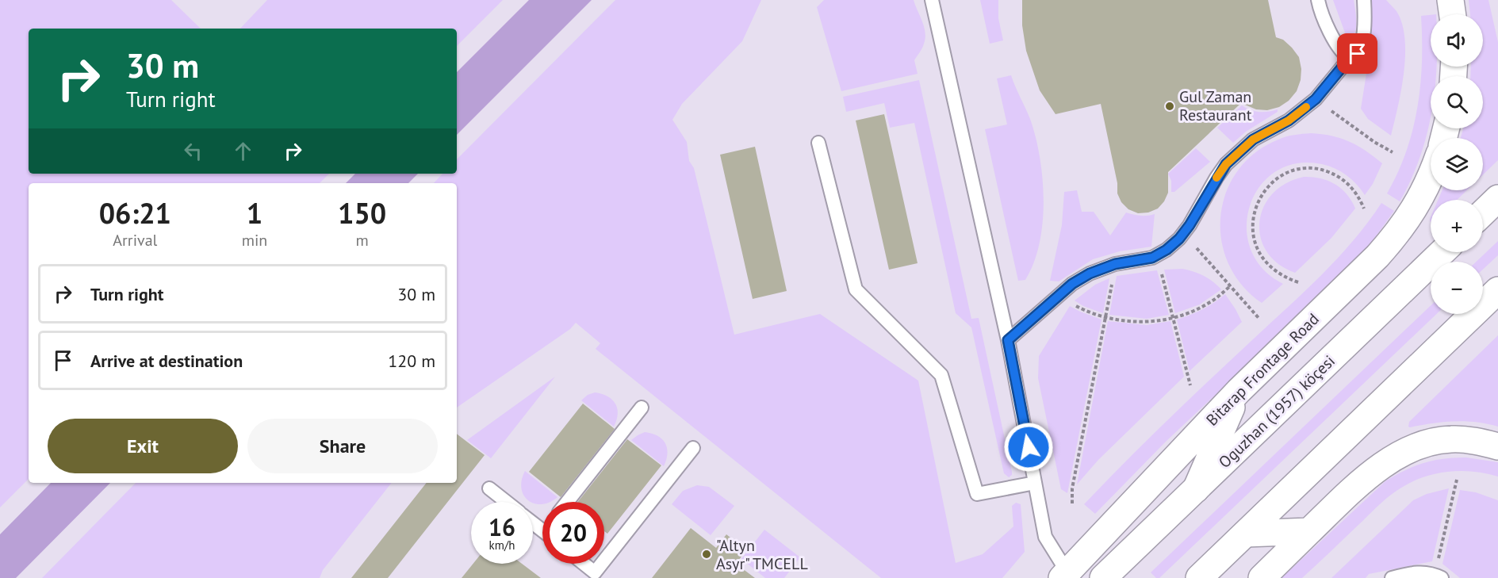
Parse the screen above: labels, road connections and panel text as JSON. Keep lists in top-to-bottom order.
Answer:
{
  "streets": {
    "street": ["Bitarap Frontage Road", "Oguzhan (1957) köçesi"]
  },
  "places": ["Gul Zaman Restaurant", "\"Altyn Asyr\" TMCELL"],
  "page": {
    "map_buttons": ["+", "−"],
    "turn": ["30 m", "Turn right"],
    "eta": [
      "06:21",
      "Arrival",
      "1",
      "min",
      "150",
      "m"
    ],
    "list": [
      {
        "name": "Turn right",
        "value": "30 m"
      },
      {
        "name": "Arrive at destination",
        "value": "120 m"
      }
    ],
    "buttons": ["Exit", "Share"],
    "speed": "16 km/h",
    "limit": "20"
  }
}
